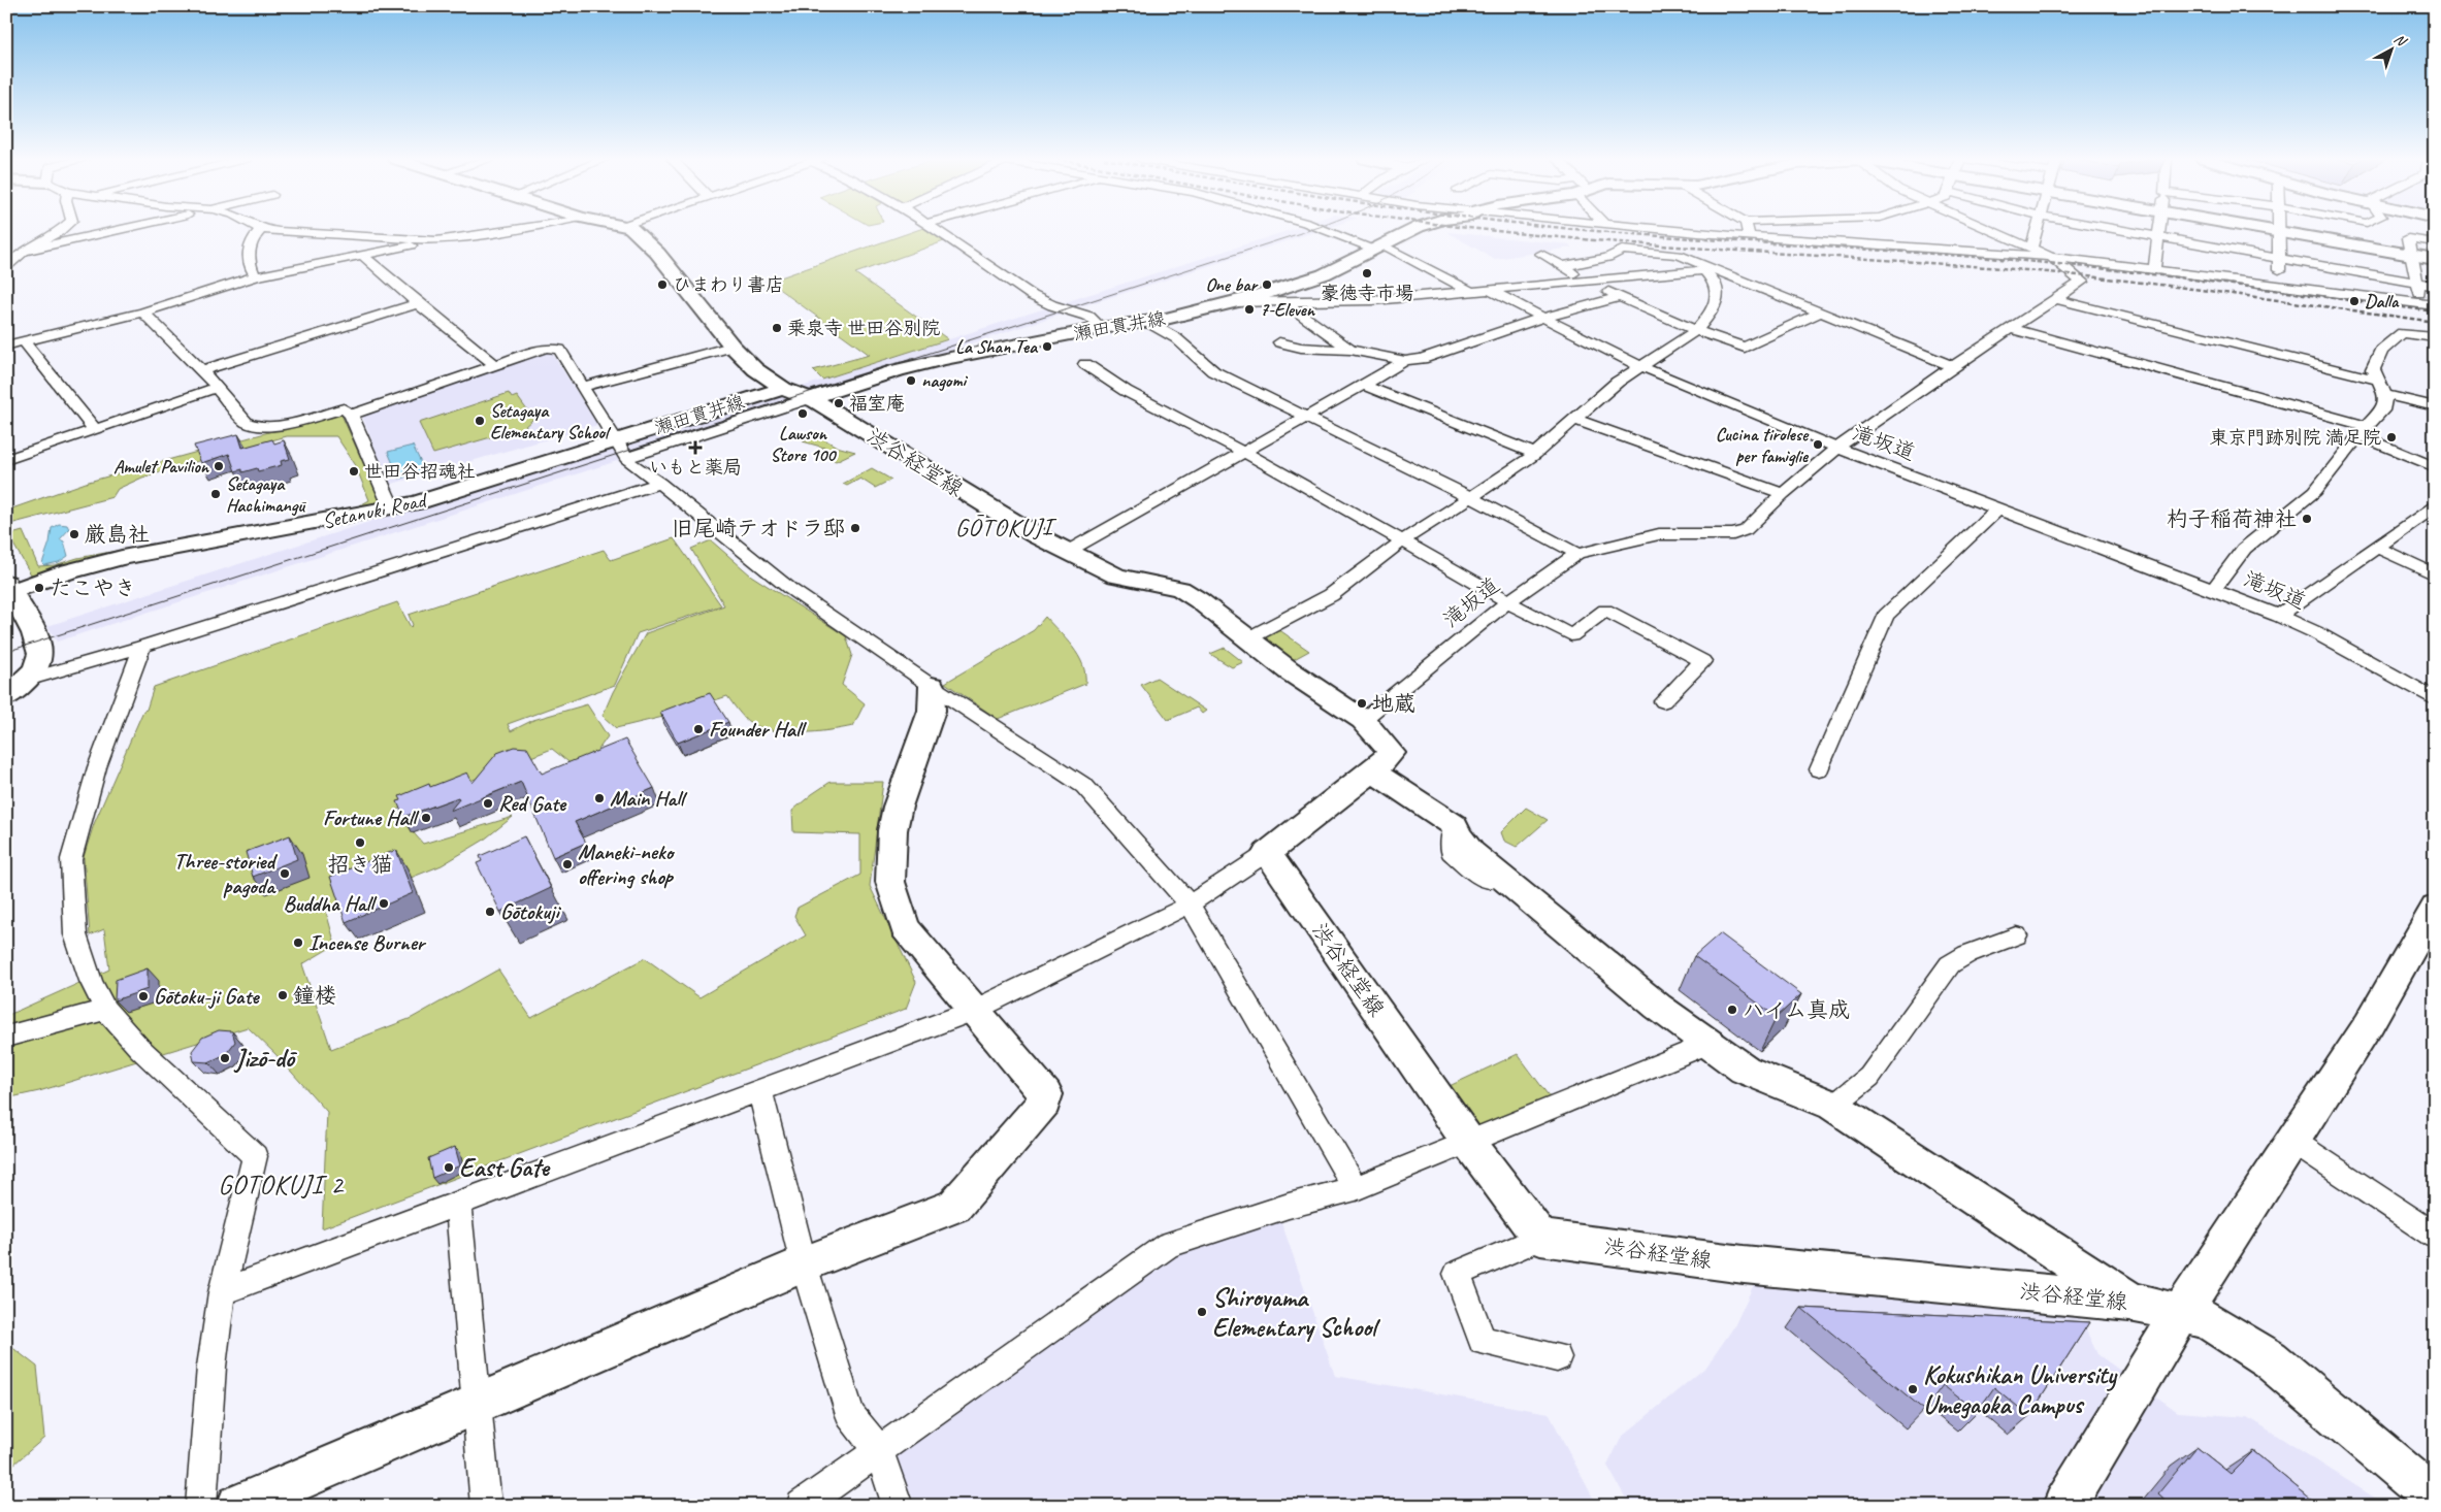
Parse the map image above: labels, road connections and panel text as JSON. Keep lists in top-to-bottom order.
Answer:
{
  "streets": {
    "main road": ["瀬田貫井線", "渋谷経堂線", "Setanuki Road"],
    "street": ["滝坂道"]
  },
  "crossings": [
    ["瀬田貫井線", "渋谷経堂線"],
    ["瀬田貫井線", "Setanuki Road"],
    ["滝坂道", "渋谷経堂線"]
  ],
  "districts": ["GŌTOKUJI", "GOTOKUJI 2"],
  "places": {
    "other": [
      "豪徳寺市場",
      "ひまわり書店",
      "One bar",
      "Dalla",
      "7-Eleven",
      "乗泉寺 世田谷別院",
      "La Shan Tea",
      "nagomi",
      "福室庵",
      "Lawson Store 100",
      "Setagaya Elementary School",
      "東京門跡別院 満足院",
      "Cucina tirolese per famiglie",
      "Amulet Pavilion",
      "世田谷招魂社",
      "Setagaya Hachimangū",
      "杓子稲荷神社",
      "旧尾崎テオドラ邸",
      "厳島社",
      "たこやき",
      "地蔵",
      "Founder Hall",
      "Main Hall",
      "Red Gate",
      "Fortune Hall",
      "招き猫",
      "Maneki-neko offering shop",
      "Three-storied pagoda",
      "Buddha Hall",
      "Gōtokuji",
      "Incense Burner",
      "鐘楼",
      "Gōtoku-ji Gate",
      "ハイム真成",
      "Jizō-dō",
      "East Gate",
      "Shiroyama Elementary School",
      "Kokushikan University Umegaoka Campus"
    ],
    "health": ["いもと薬局"]
  },
  "north": "top right"
}
